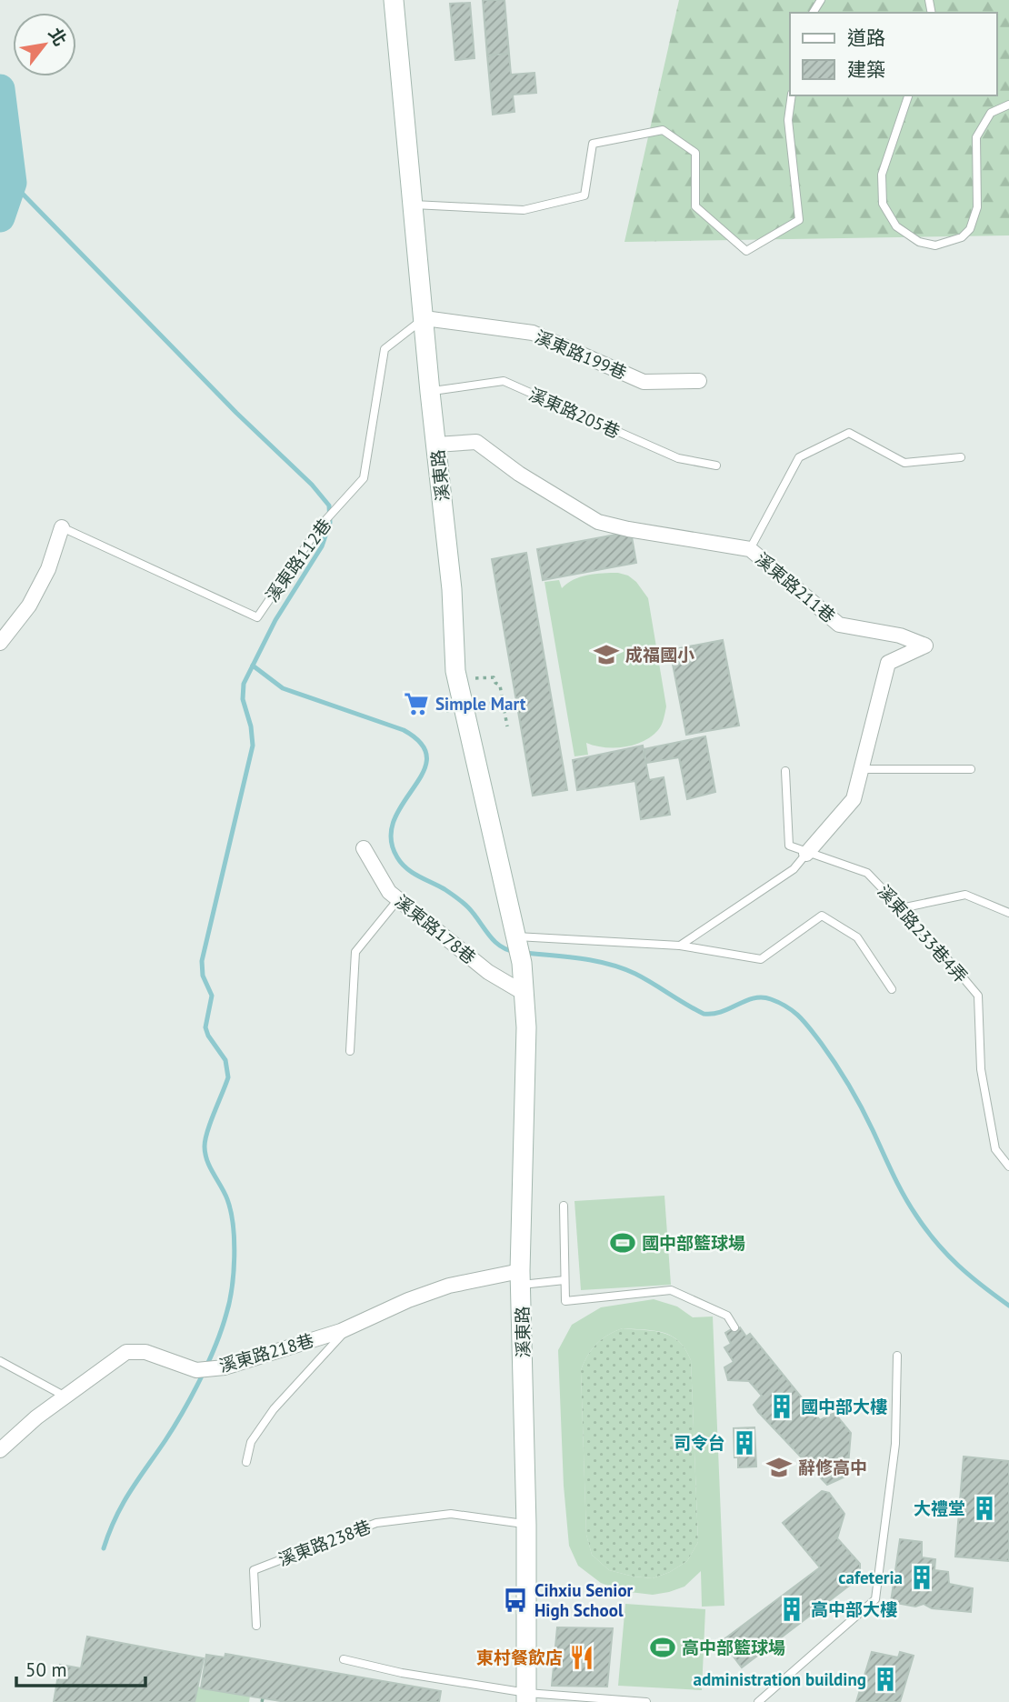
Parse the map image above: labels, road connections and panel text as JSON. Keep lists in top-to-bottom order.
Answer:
{
  "streets": {
    "main road": ["溪東路"],
    "street": [
      "溪東路199巷",
      "溪東路211巷",
      "溪東路178巷",
      "溪東路218巷"
    ],
    "lane": [
      "溪東路205巷",
      "溪東路112巷",
      "溪東路233巷4弄",
      "溪東路238巷"
    ]
  },
  "crossings": [
    ["溪東路199巷", "溪東路"],
    ["溪東路199巷", "溪東路112巷"],
    ["溪東路205巷", "溪東路"],
    ["溪東路", "溪東路112巷"],
    ["溪東路", "溪東路211巷"],
    ["溪東路", "溪東路178巷"],
    ["溪東路", "溪東路218巷"],
    ["溪東路", "溪東路238巷"],
    ["溪東路211巷", "溪東路233巷4弄"]
  ],
  "places": {
    "school or university": ["成福國小", "辭修高中"],
    "supermarket": ["Simple Mart"],
    "sports": ["國中部籃球場", "高中部籃球場"],
    "building": [
      "國中部大樓",
      "司令台",
      "大禮堂",
      "cafeteria",
      "高中部大樓",
      "administration building"
    ],
    "bus stop": ["Cihxiu Senior High School"],
    "restaurant": ["東村餐飲店"]
  },
  "legend": ["道路", "建築"],
  "scale_bar": "50 m",
  "north": "top right"
}
